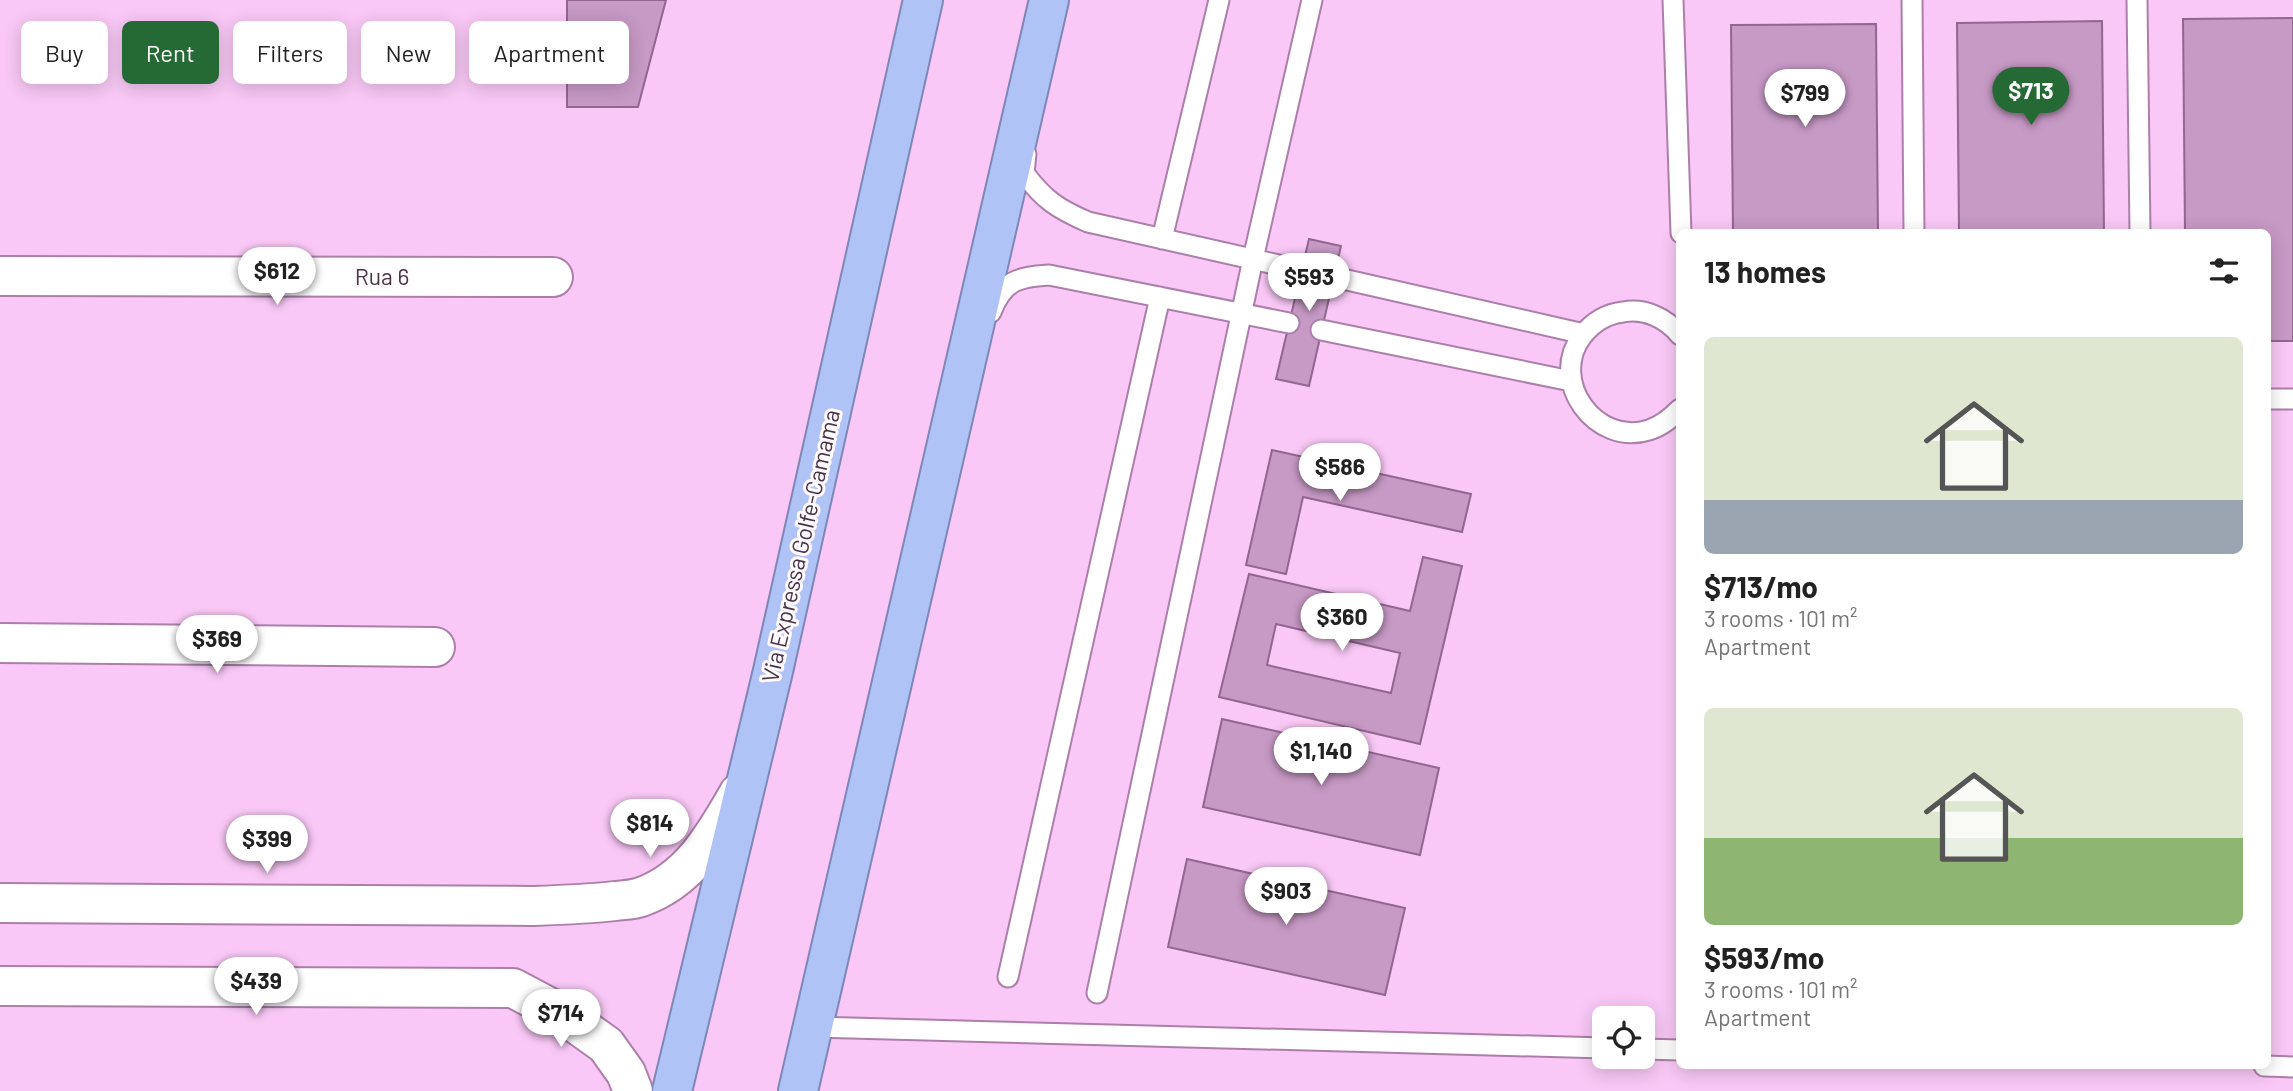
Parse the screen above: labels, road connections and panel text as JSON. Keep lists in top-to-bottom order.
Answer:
{
  "streets": {
    "highway": ["Via Expressa Golfe-Camama"],
    "street": ["Rua 6"]
  },
  "page": {
    "chip": [
      "Buy",
      "Rent",
      "Filters",
      "New",
      "Apartment"
    ],
    "price": [
      "$713",
      "$799",
      "$612",
      "$593",
      "$586",
      "$360",
      "$369",
      "$1,140",
      "$814",
      "$399",
      "$903",
      "$439",
      "$714"
    ],
    "heading": "13 homes",
    "list": [
      {
        "name": "$713/mo",
        "note": "3 rooms · 101 m² · Apartment"
      },
      {
        "name": "$593/mo",
        "note": "3 rooms · 101 m² · Apartment"
      }
    ]
  }
}
